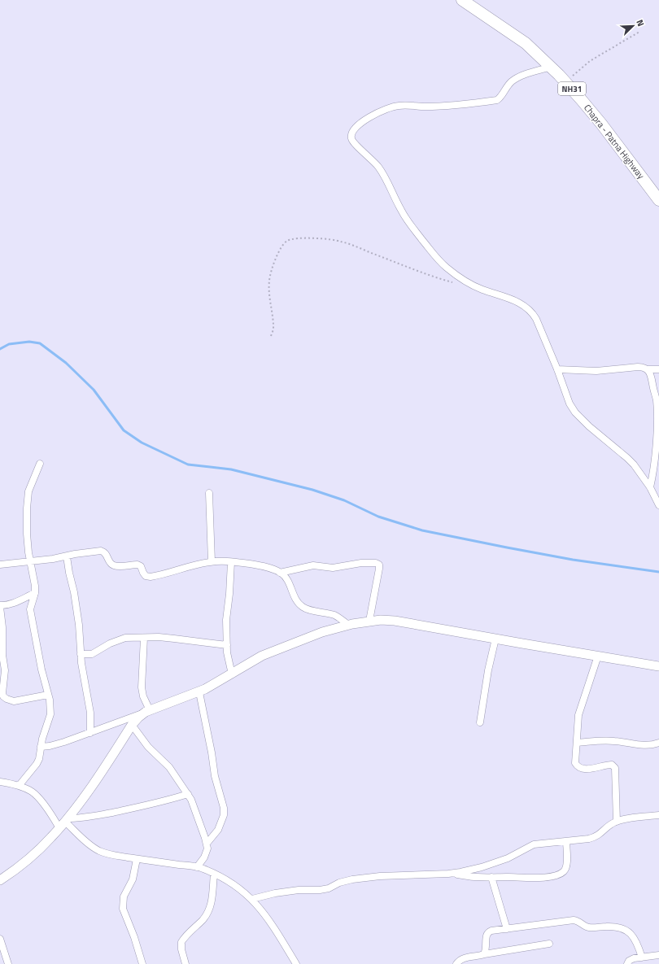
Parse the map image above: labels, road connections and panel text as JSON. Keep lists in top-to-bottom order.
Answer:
{
  "streets": {
    "highway": ["NH31", "Chapra - Patna Highway"]
  },
  "north": "top right"
}
